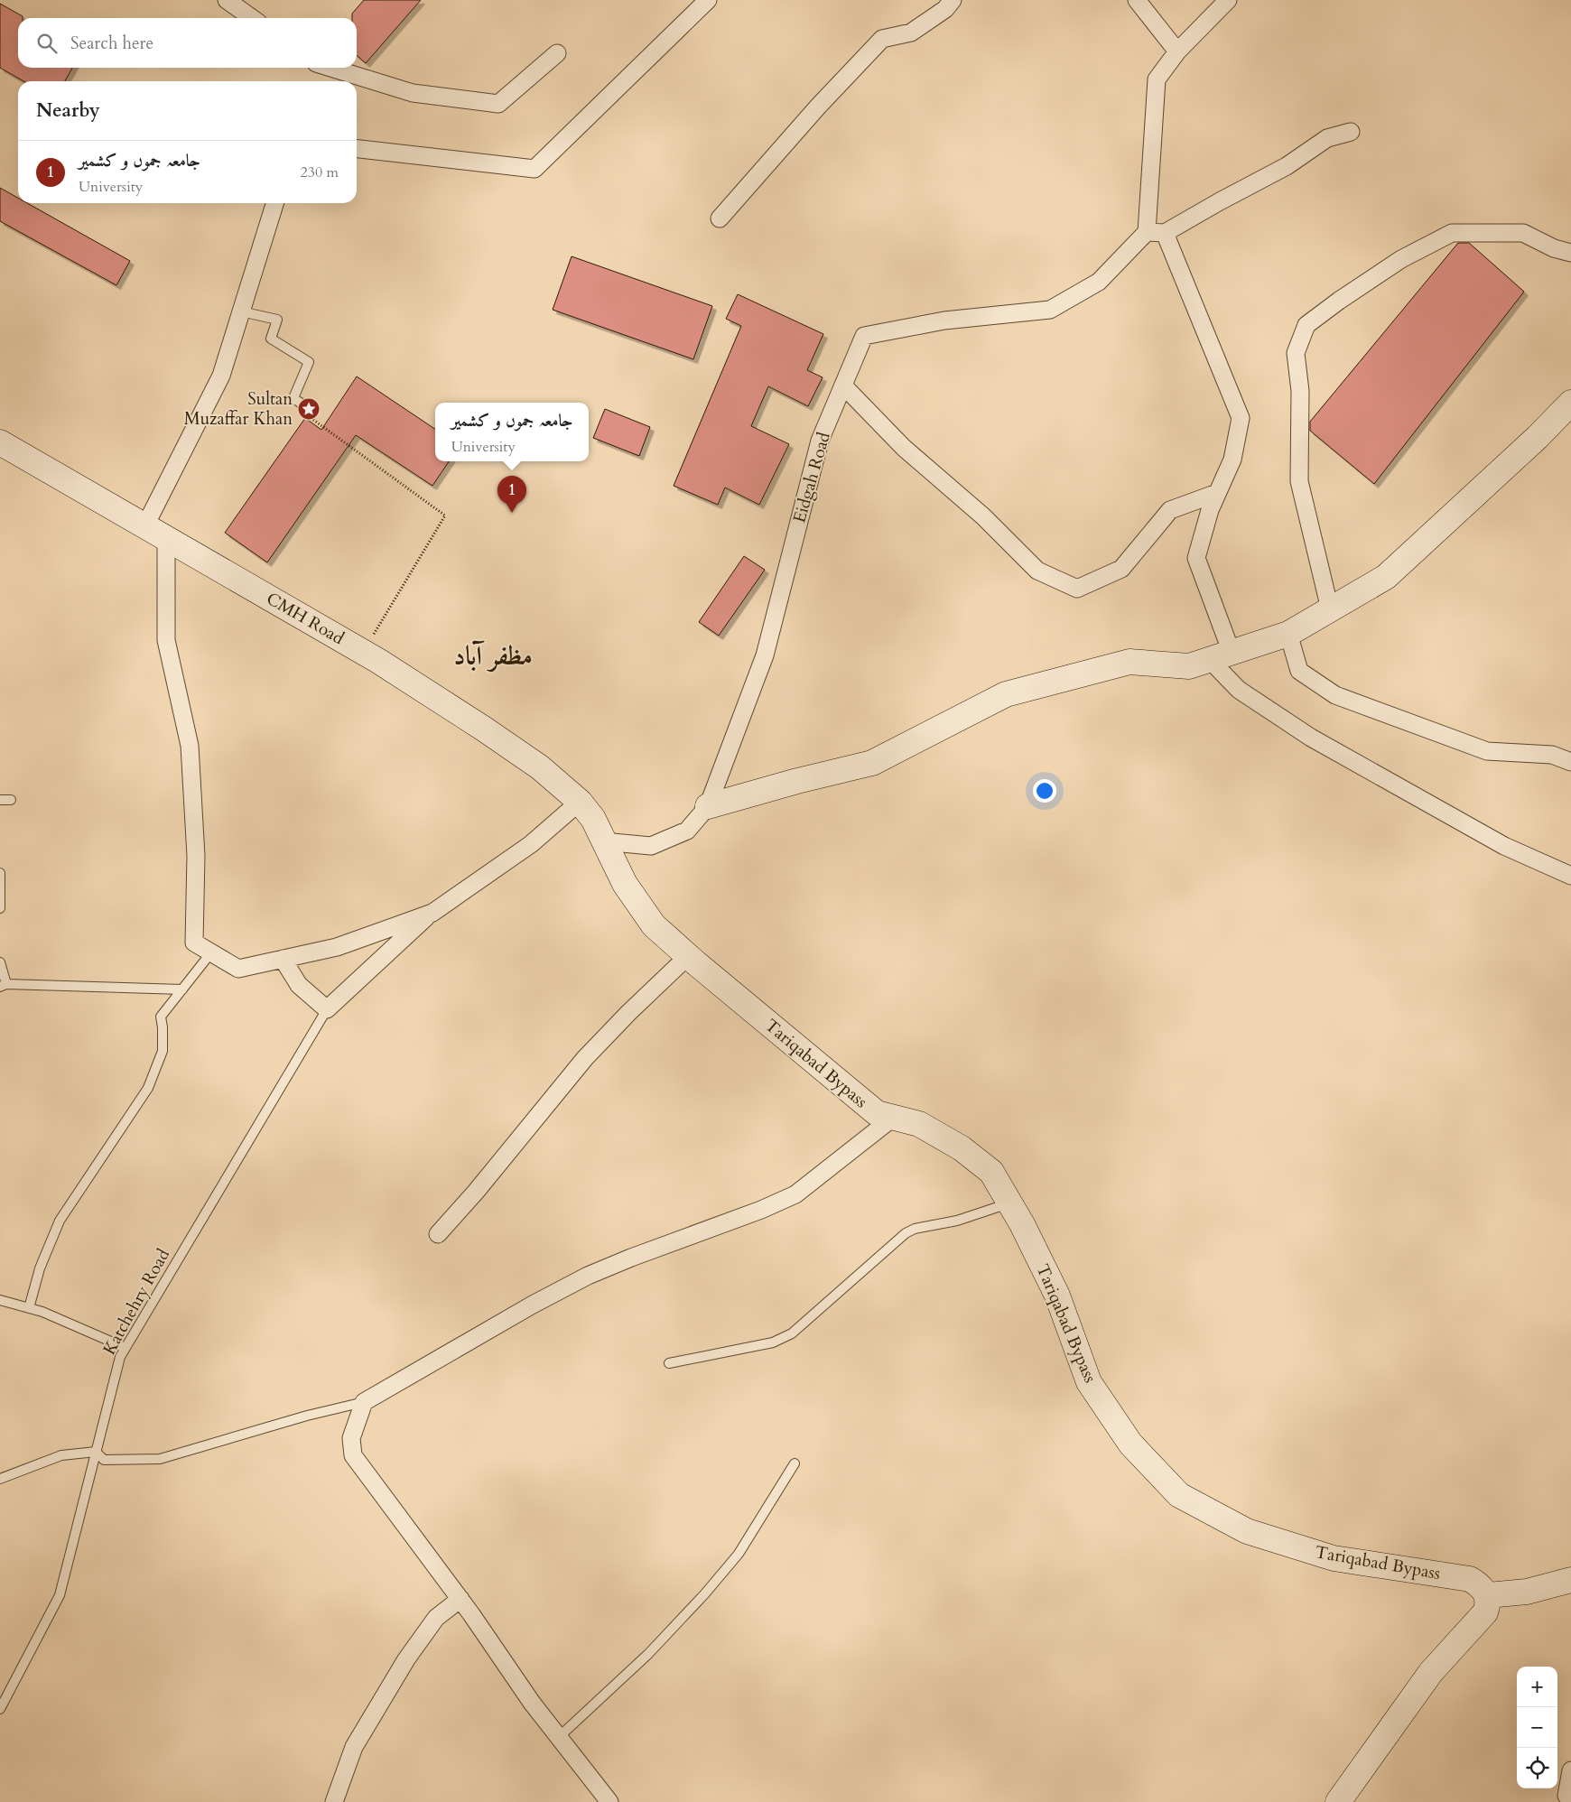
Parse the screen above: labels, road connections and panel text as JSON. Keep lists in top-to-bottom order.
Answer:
{
  "streets": {
    "street": ["Eidgah Road", "CMH Road", "Tariqabad Bypass"],
    "lane": ["Katchehry Road"]
  },
  "crossings": [
    ["Eidgah Road", "Tariqabad Bypass"],
    ["CMH Road", "Tariqabad Bypass"]
  ],
  "districts": ["مظفر آباد"],
  "places": {
    "place": ["Sultan Muzaffar Khan"]
  },
  "page": {
    "search": "Search here",
    "heading": "Nearby",
    "list": [
      {
        "mark": "1",
        "name": "جامعہ جموں و کشمیر",
        "note": "University",
        "value": "230 m"
      }
    ],
    "popup": ["جامعہ جموں و کشمیر", "University"],
    "pins": "1",
    "map_buttons": ["+", "−"]
  }
}
